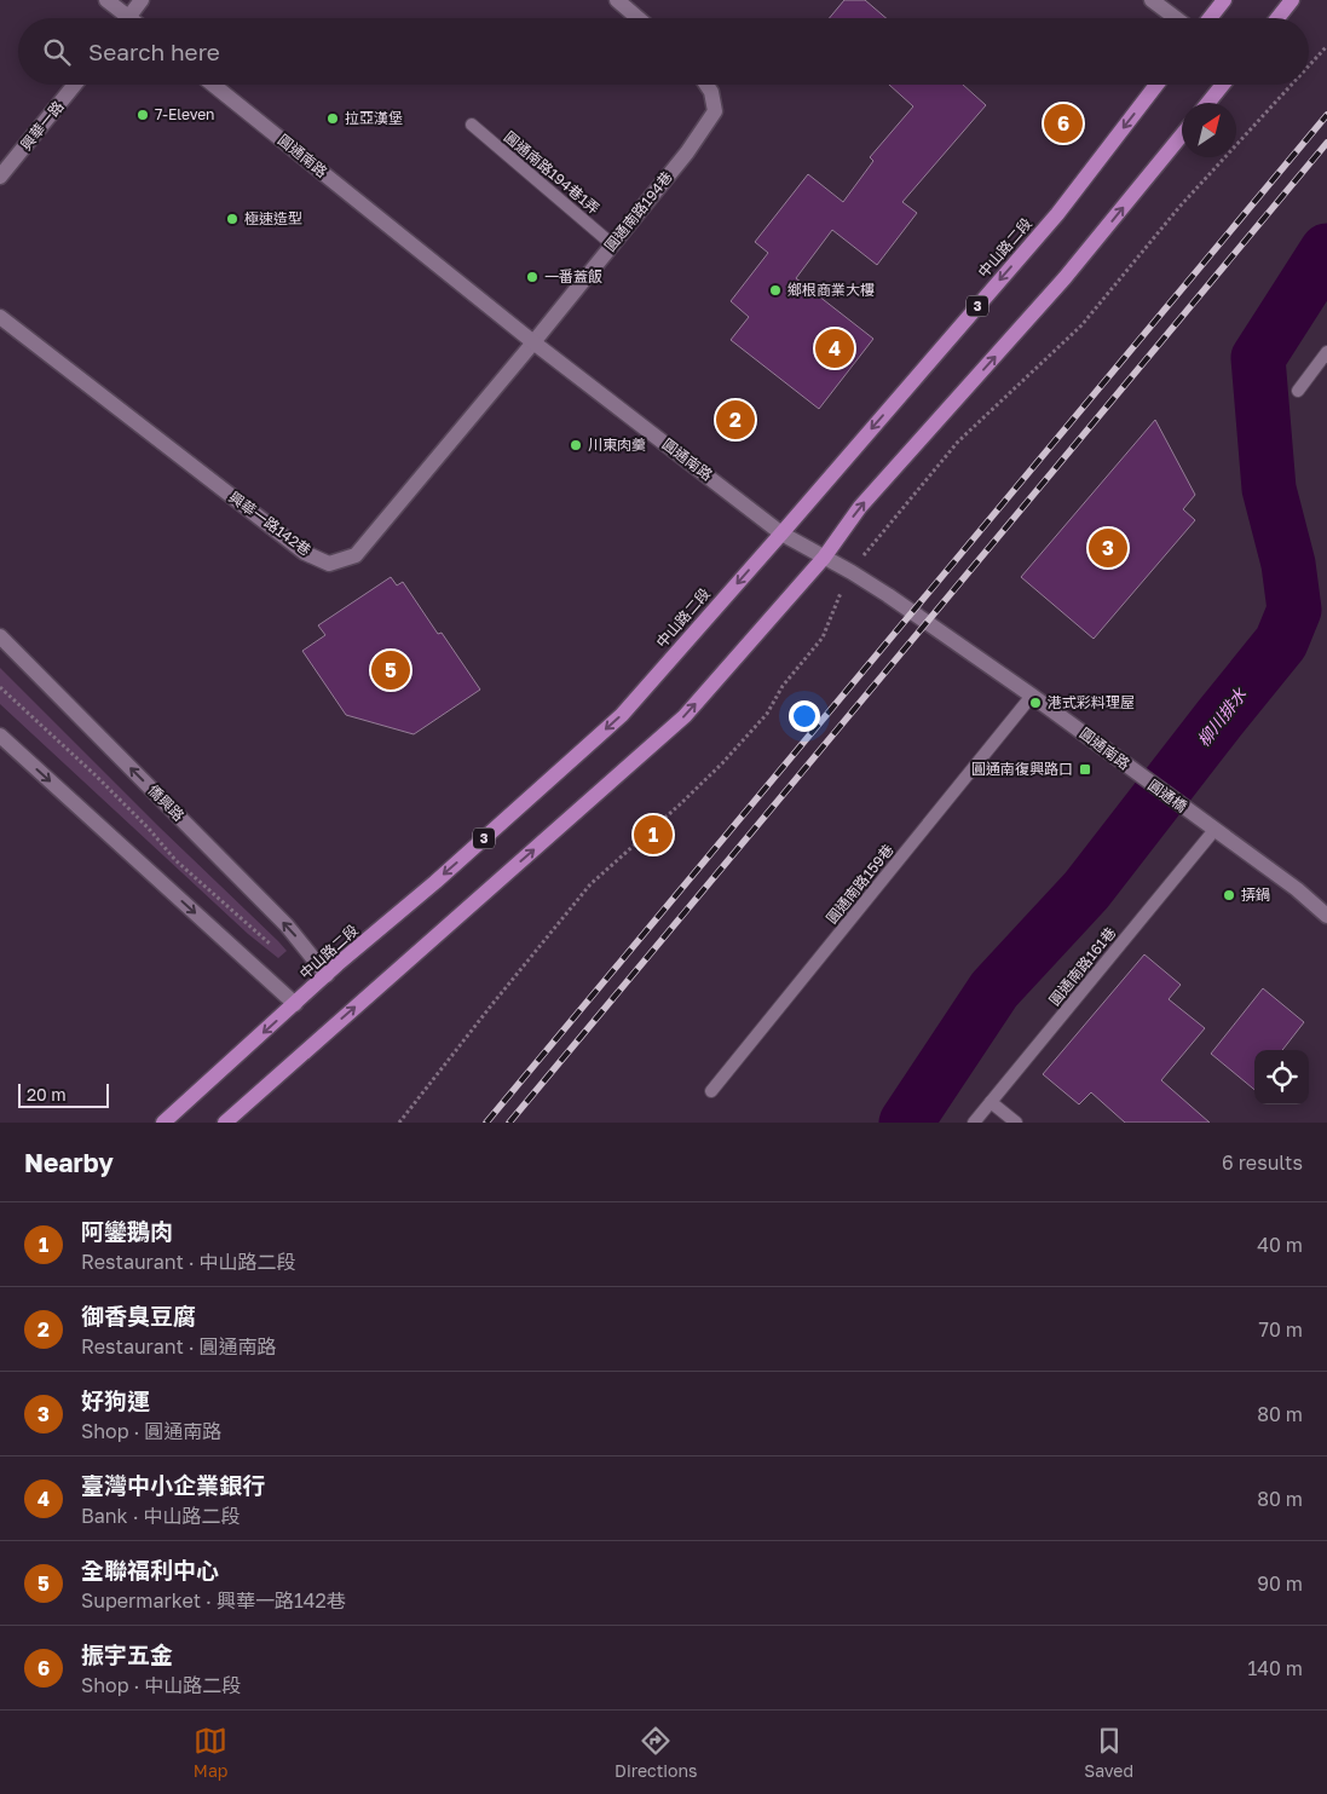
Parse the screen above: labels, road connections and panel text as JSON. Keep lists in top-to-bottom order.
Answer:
{
  "streets": {
    "main road": ["中山路二段", "3"],
    "street": [
      "興華一路",
      "圓通南路",
      "圓通南路194巷",
      "興華一路142巷",
      "圓通橋",
      "僑興路"
    ],
    "lane": ["圓通南路194巷1弄", "圓通南路159巷", "圓通南路161巷"]
  },
  "crossings": [
    ["圓通南路", "圓通南路194巷"],
    ["圓通南路", "中山路二段"],
    ["圓通南路", "興華一路142巷"],
    ["圓通南路", "圓通橋"],
    ["圓通南路", "圓通南路159巷"],
    ["圓通南路194巷1弄", "圓通南路194巷"],
    ["圓通南路194巷", "興華一路142巷"],
    ["中山路二段", "僑興路"],
    ["圓通橋", "圓通南路161巷"]
  ],
  "water": ["柳川排水"],
  "places": {
    "other": [
      "7-Eleven",
      "拉亞漢堡",
      "極速造型",
      "一番蓋飯",
      "鄉根商業大樓",
      "川東肉羹",
      "港式彩料理屋",
      "挵鍋"
    ],
    "transit": ["圓通南復興路口"]
  },
  "scale_bar": "20 m",
  "north": "top right",
  "page": {
    "search": "Search here",
    "pins": [
      "6",
      "4",
      "2",
      "3",
      "5",
      "1"
    ],
    "scale": "20 m",
    "heading": ["Nearby", "6 results"],
    "list": [
      {
        "mark": "1",
        "name": "阿鑾鵝肉",
        "note": "Restaurant · 中山路二段",
        "value": "40 m"
      },
      {
        "mark": "2",
        "name": "御香臭豆腐",
        "note": "Restaurant · 圓通南路",
        "value": "70 m"
      },
      {
        "mark": "3",
        "name": "好狗運",
        "note": "Shop · 圓通南路",
        "value": "80 m"
      },
      {
        "mark": "4",
        "name": "臺灣中小企業銀行",
        "note": "Bank · 中山路二段",
        "value": "80 m"
      },
      {
        "mark": "5",
        "name": "全聯福利中心",
        "note": "Supermarket · 興華一路142巷",
        "value": "90 m"
      },
      {
        "mark": "6",
        "name": "振宇五金",
        "note": "Shop · 中山路二段",
        "value": "140 m"
      }
    ],
    "nav": ["Map", "Directions", "Saved"]
  }
}
